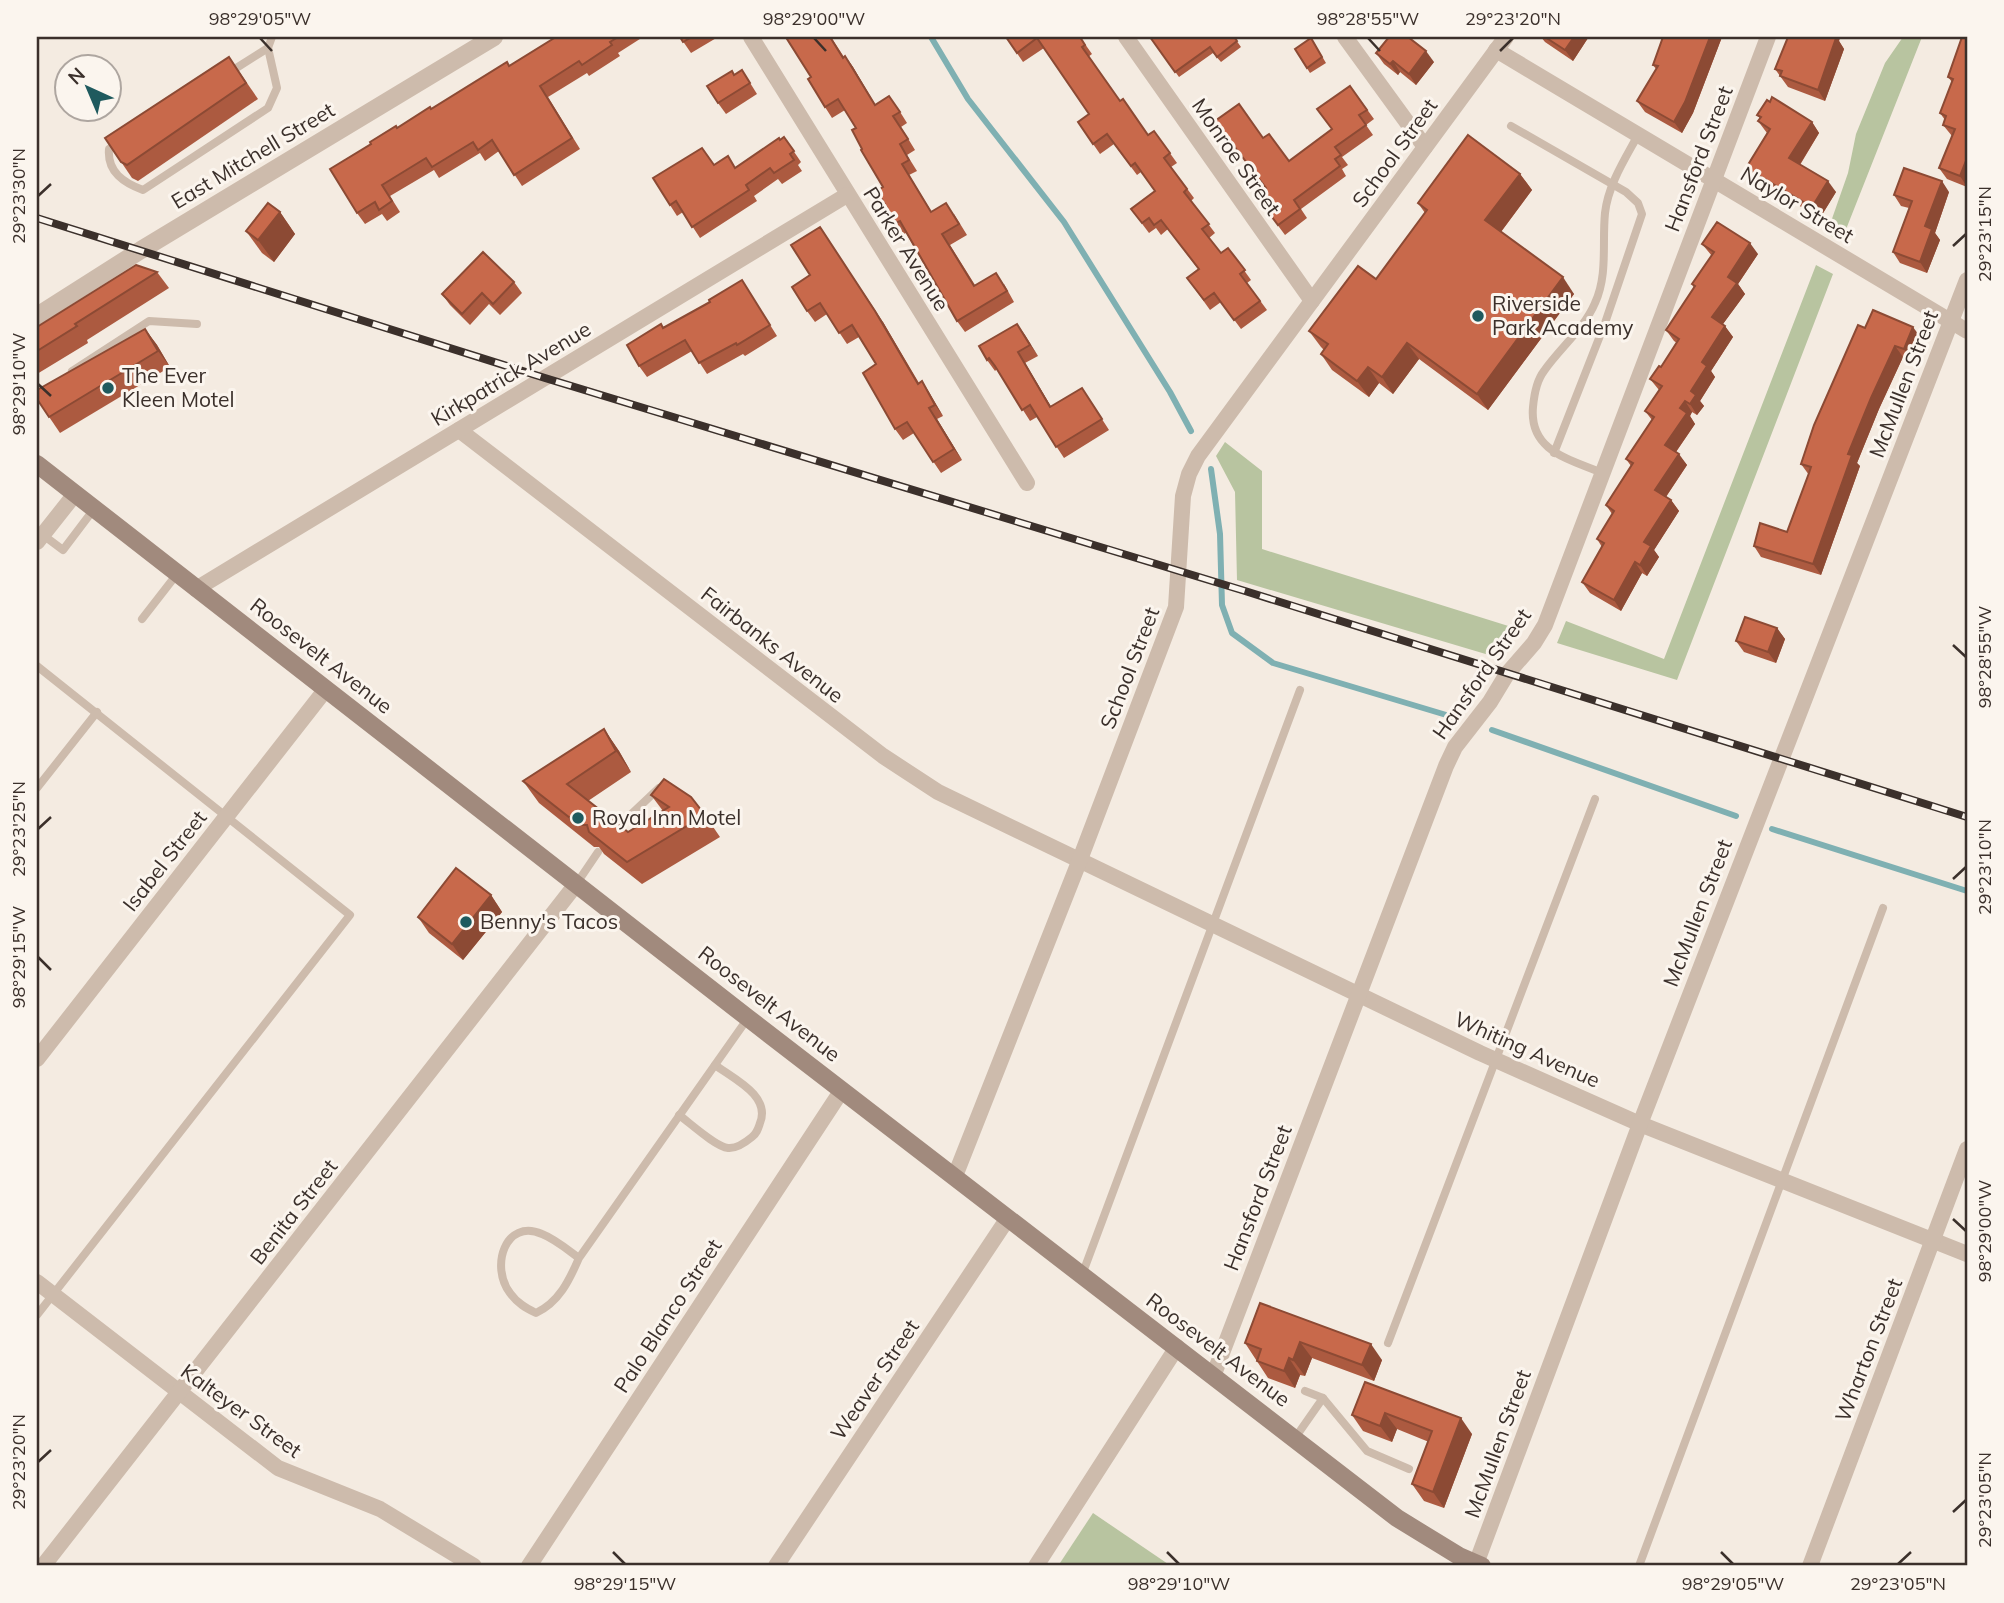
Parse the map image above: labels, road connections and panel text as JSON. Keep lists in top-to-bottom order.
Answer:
{
  "streets": {
    "main road": ["Roosevelt Avenue"],
    "street": [
      "School Street",
      "East Mitchell Street",
      "Monroe Street",
      "Hansford Street",
      "Naylor Street",
      "Parker Avenue",
      "Kirkpatrick Avenue",
      "McMullen Street",
      "Fairbanks Avenue",
      "Isabel Street",
      "Whiting Avenue",
      "Benita Street",
      "Palo Blanco Street",
      "Wharton Street",
      "Weaver Street",
      "Kalteyer Street"
    ]
  },
  "crossings": [
    ["School Street", "Monroe Street"],
    ["School Street", "Naylor Street"],
    ["School Street", "Fairbanks Avenue"],
    ["School Street", "Roosevelt Avenue"],
    ["School Street", "Whiting Avenue"],
    ["Hansford Street", "Naylor Street"],
    ["Hansford Street", "Roosevelt Avenue"],
    ["Hansford Street", "Whiting Avenue"],
    ["Naylor Street", "McMullen Street"],
    ["Parker Avenue", "Kirkpatrick Avenue"],
    ["Kirkpatrick Avenue", "Fairbanks Avenue"],
    ["Kirkpatrick Avenue", "Roosevelt Avenue"],
    ["McMullen Street", "Roosevelt Avenue"],
    ["McMullen Street", "Whiting Avenue"],
    ["Fairbanks Avenue", "Whiting Avenue"],
    ["Roosevelt Avenue", "Isabel Street"],
    ["Roosevelt Avenue", "Benita Street"],
    ["Roosevelt Avenue", "Palo Blanco Street"],
    ["Roosevelt Avenue", "Weaver Street"],
    ["Whiting Avenue", "Wharton Street"],
    ["Benita Street", "Kalteyer Street"]
  ],
  "places": [
    "Riverside Park Academy",
    "The Ever Kleen Motel",
    "Royal Inn Motel",
    "Benny's Tacos"
  ],
  "north": "top left",
  "coordinates": [
    "98°29'05\"W",
    "98°29'00\"W",
    "98°28'55\"W",
    "29°23'20\"N",
    "29°23'30\"N",
    "29°23'15\"N",
    "98°29'10\"W",
    "29°23'25\"N",
    "29°23'10\"N",
    "98°29'15\"W",
    "29°23'05\"N"
  ]
}
